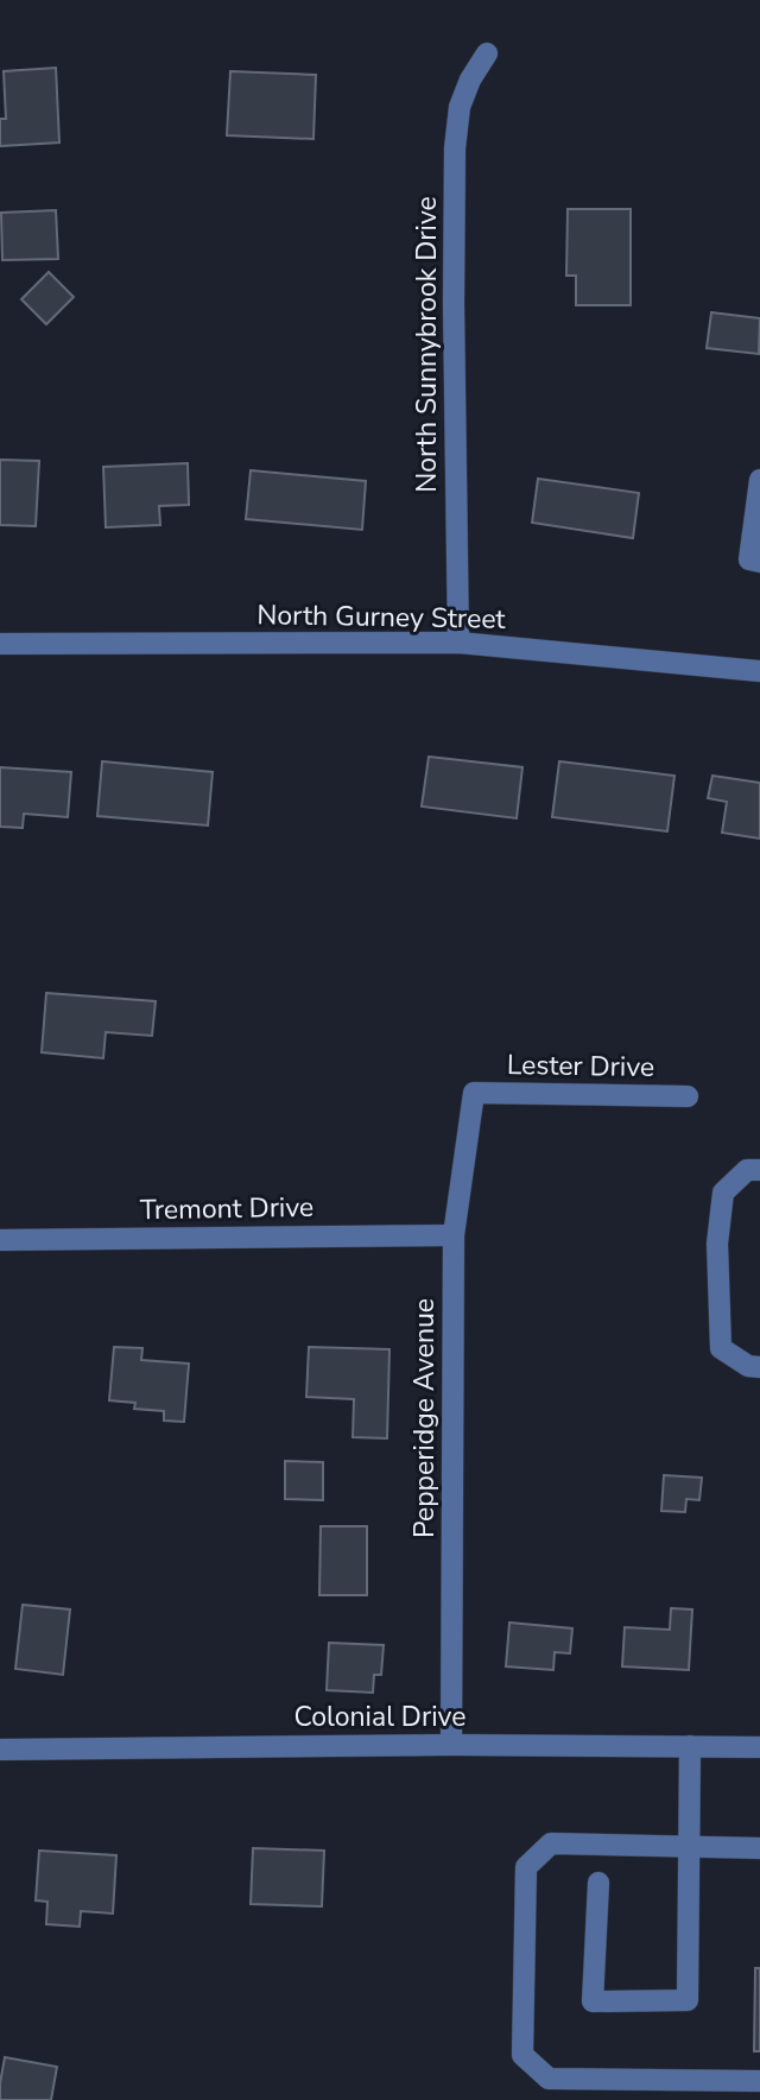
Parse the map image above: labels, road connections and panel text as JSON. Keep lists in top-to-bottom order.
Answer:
{
  "streets": {
    "street": [
      "North Sunnybrook Drive",
      "North Gurney Street",
      "Lester Drive",
      "Tremont Drive",
      "Pepperidge Avenue",
      "Colonial Drive"
    ]
  },
  "crossings": [
    ["North Sunnybrook Drive", "North Gurney Street"],
    ["Lester Drive", "Pepperidge Avenue"],
    ["Tremont Drive", "Pepperidge Avenue"],
    ["Pepperidge Avenue", "Colonial Drive"]
  ]
}
